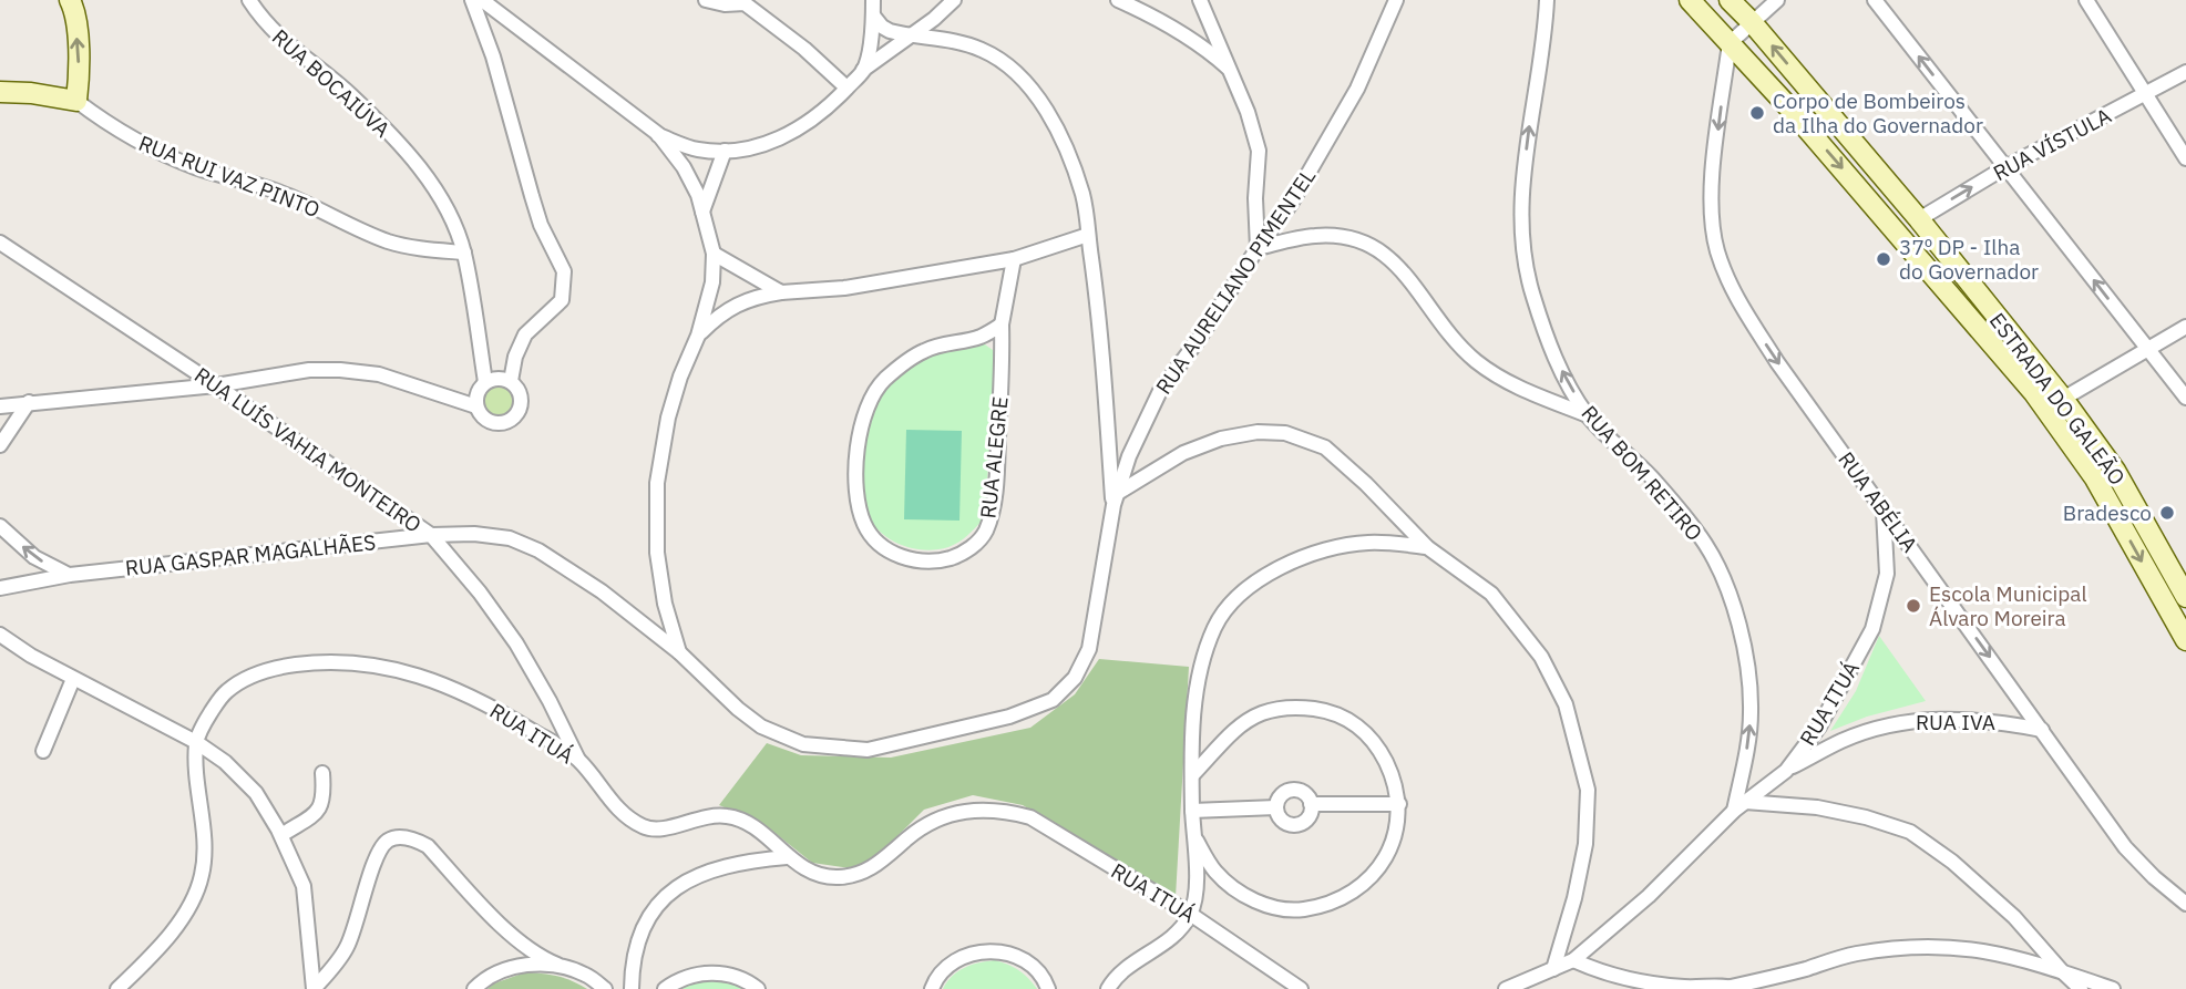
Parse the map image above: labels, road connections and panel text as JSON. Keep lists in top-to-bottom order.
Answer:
{
  "streets": {
    "main road": ["RUA RUI VAZ PINTO", "ESTRADA DO GALEÃO"],
    "street": [
      "RUA BOCAIÚVA",
      "RUA VÍSTULA",
      "RUA AURELIANO PIMENTEL",
      "RUA LUÍS VAHIA MONTEIRO",
      "RUA ALEGRE",
      "RUA BOM RETIRO",
      "RUA ABÉLIA",
      "RUA GASPAR MAGALHÃES",
      "RUA ITUÁ",
      "RUA IVA"
    ]
  },
  "crossings": [
    ["RUA BOCAIÚVA", "RUA RUI VAZ PINTO"],
    ["RUA VÍSTULA", "ESTRADA DO GALEÃO"],
    ["RUA AURELIANO PIMENTEL", "RUA LUÍS VAHIA MONTEIRO"],
    ["RUA AURELIANO PIMENTEL", "RUA GASPAR MAGALHÃES"],
    ["ESTRADA DO GALEÃO", "RUA ABÉLIA"],
    ["RUA LUÍS VAHIA MONTEIRO", "RUA GASPAR MAGALHÃES"],
    ["RUA LUÍS VAHIA MONTEIRO", "RUA ITUÁ"],
    ["RUA BOM RETIRO", "RUA ITUÁ"],
    ["RUA ABÉLIA", "RUA ITUÁ"],
    ["RUA ABÉLIA", "RUA IVA"],
    ["RUA ITUÁ", "RUA IVA"]
  ],
  "one_way": ["RUA BOM RETIRO", "RUA ABÉLIA"],
  "places": [
    "Corpo de Bombeiros da Ilha do Governador",
    "37º DP - Ilha do Governador",
    "Bradesco",
    "Escola Municipal Álvaro Moreira"
  ]
}
